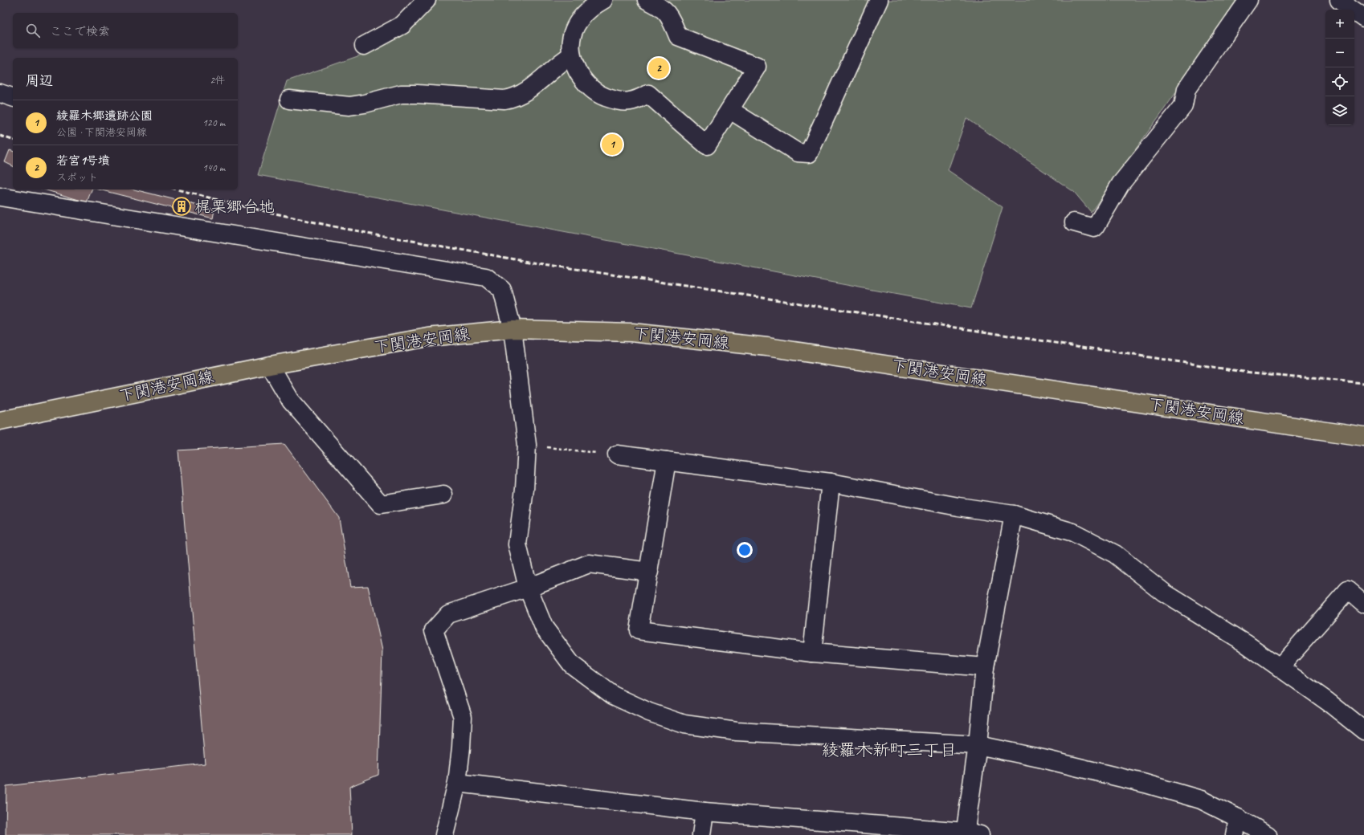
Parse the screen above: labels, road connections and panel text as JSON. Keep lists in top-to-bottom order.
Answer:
{
  "streets": {
    "main road": ["下関港安岡線"]
  },
  "districts": ["綾羅木新町三丁目"],
  "places": {
    "building": ["梶栗郷台地"]
  },
  "page": {
    "map_buttons": ["+", "−"],
    "search": "ここで検索",
    "pins": ["2", "1"],
    "heading": ["周辺", "2件"],
    "list": [
      {
        "mark": "1",
        "name": "綾羅木郷遺跡公園",
        "note": "公園 · 下関港安岡線",
        "value": "120 m"
      },
      {
        "mark": "2",
        "name": "若宮1号墳",
        "note": "スポット",
        "value": "140 m"
      }
    ]
  }
}
